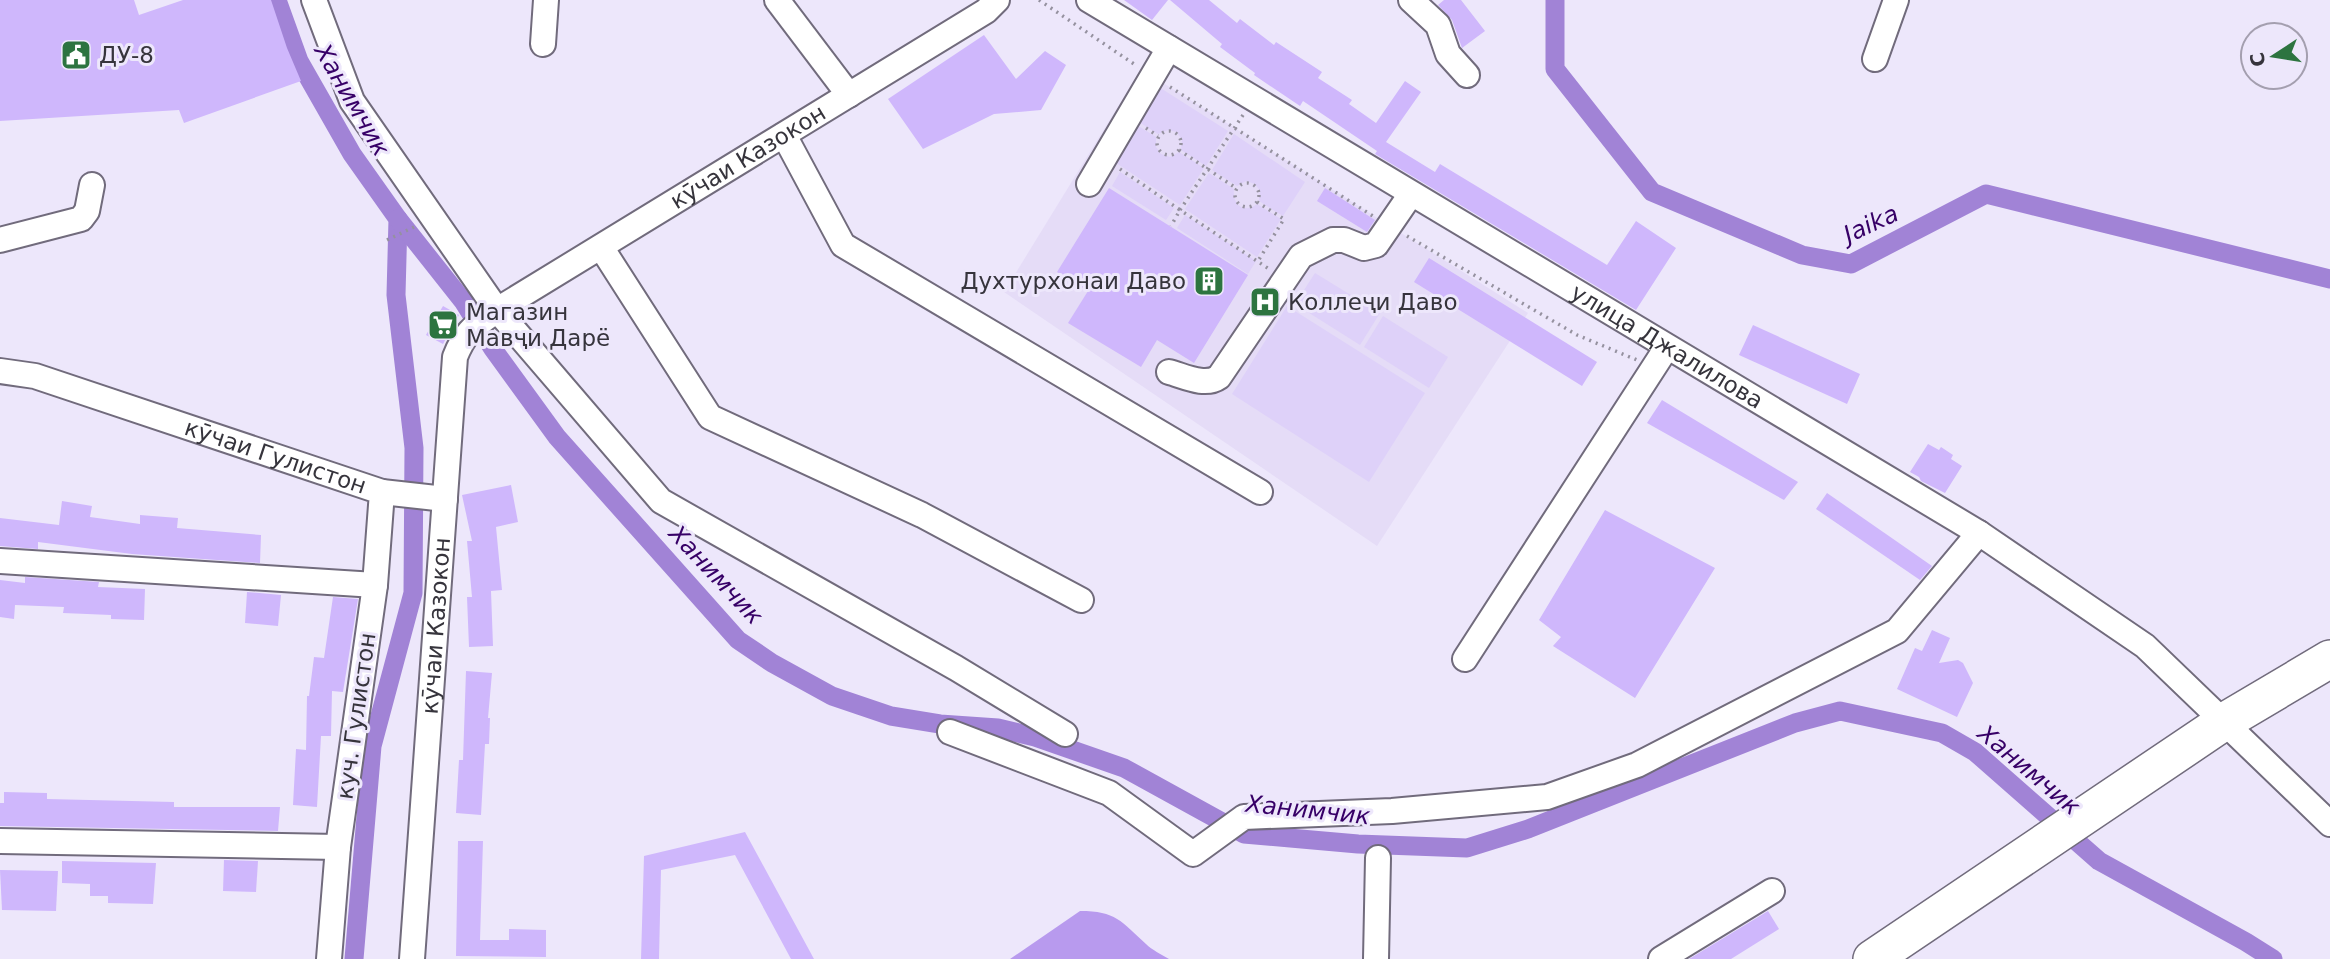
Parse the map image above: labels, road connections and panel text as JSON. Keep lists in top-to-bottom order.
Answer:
{
  "streets": {
    "street": [
      "кӯчаи Казокон",
      "улица Джалилова",
      "кӯчаи Гулистон",
      "куч. Гулистон"
    ]
  },
  "crossings": [
    ["кӯчаи Гулистон", "куч. Гулистон"]
  ],
  "water": ["Ханимчик", "Jaika"],
  "places": {
    "public building": ["ДУ-8"],
    "building": ["Духтурхонаи Даво"],
    "hospital": ["Коллеҷи Даво"],
    "supermarket": ["Магазин Мавҷи Дарё"]
  },
  "north": "left"
}
